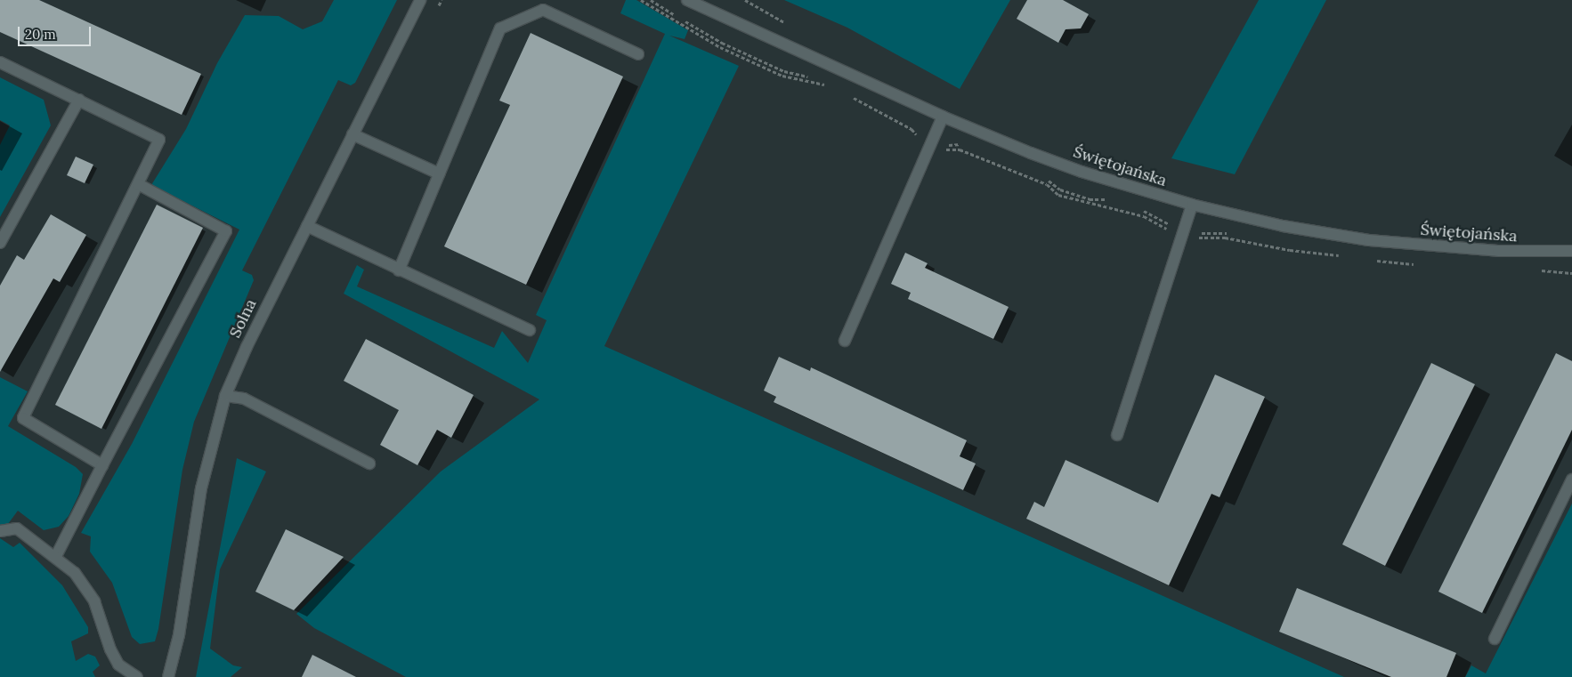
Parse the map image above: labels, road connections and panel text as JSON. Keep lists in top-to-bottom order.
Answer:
{
  "streets": {
    "street": ["Świętojańska", "Solna"]
  },
  "scale_bar": "20 m"
}
